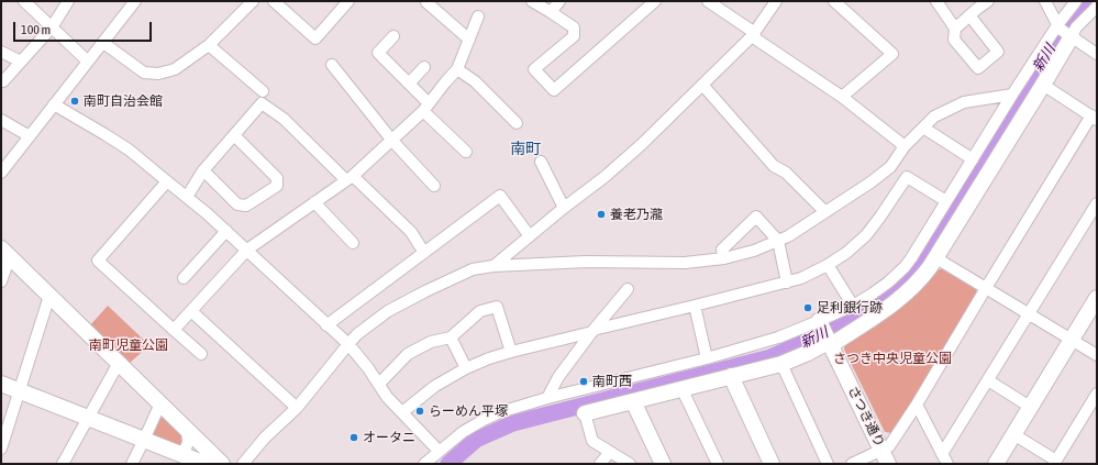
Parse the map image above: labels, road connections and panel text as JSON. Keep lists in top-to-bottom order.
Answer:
{
  "streets": {
    "street": ["さつき通り"]
  },
  "districts": ["南町"],
  "water": ["新川"],
  "parks": ["南町児童公園", "さつき中央児童公園"],
  "places": [
    "南町自治会館",
    "養老乃瀧",
    "足利銀行跡",
    "南町西",
    "らーめん平塚",
    "オータニ"
  ],
  "scale_bar": "100 m"
}
